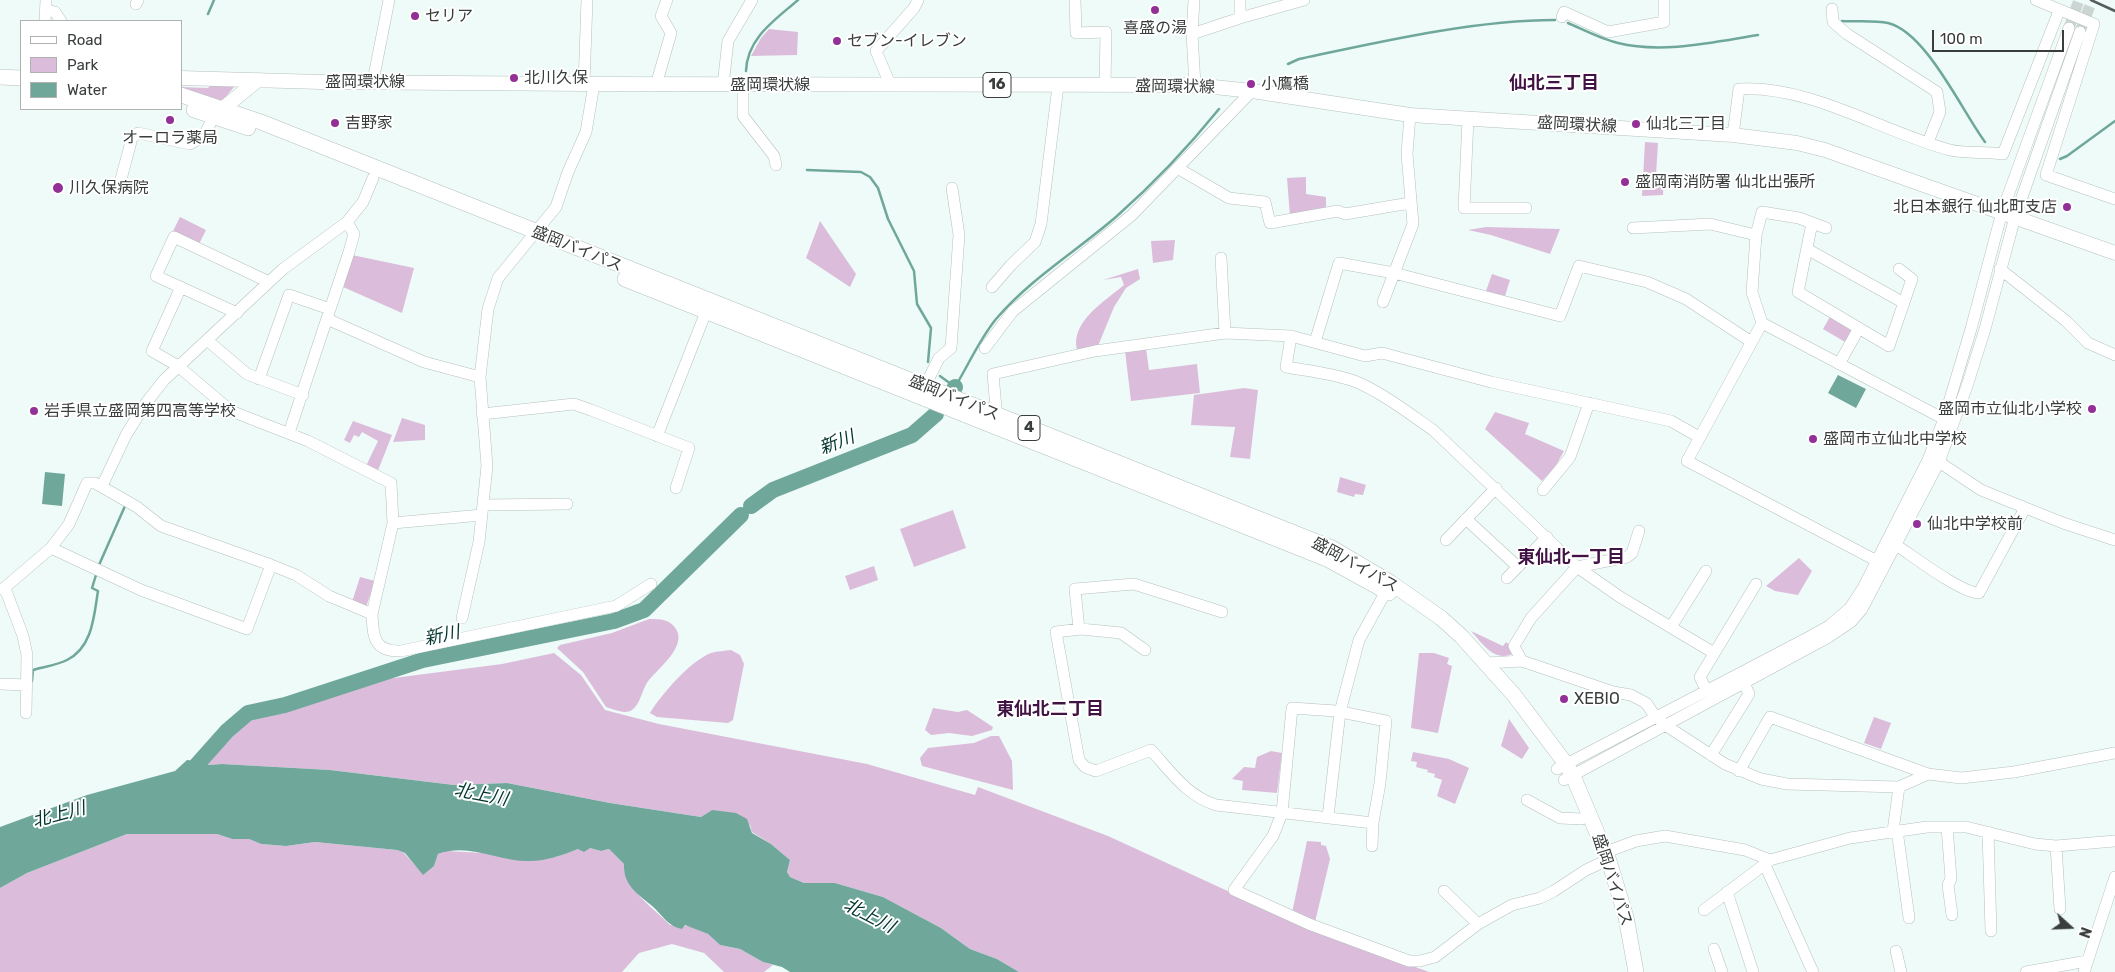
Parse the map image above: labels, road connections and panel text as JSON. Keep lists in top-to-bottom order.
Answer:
{
  "streets": {
    "highway": ["盛岡バイパス", "4"],
    "main road": ["盛岡環状線", "16"]
  },
  "districts": ["仙北三丁目", "東仙北一丁目", "東仙北二丁目"],
  "water": ["新川", "北上川"],
  "places": [
    "喜盛の湯",
    "セリア",
    "セブン-イレブン",
    "北川久保",
    "小鷹橋",
    "オーロラ薬局",
    "吉野家",
    "仙北三丁目",
    "盛岡南消防署 仙北出張所",
    "川久保病院",
    "北日本銀行 仙北町支店",
    "盛岡市立仙北小学校",
    "岩手県立盛岡第四高等学校",
    "盛岡市立仙北中学校",
    "仙北中学校前",
    "XEBIO"
  ],
  "legend": ["Road", "Park", "Water"],
  "scale_bar": "100 m",
  "north": "right"
}
